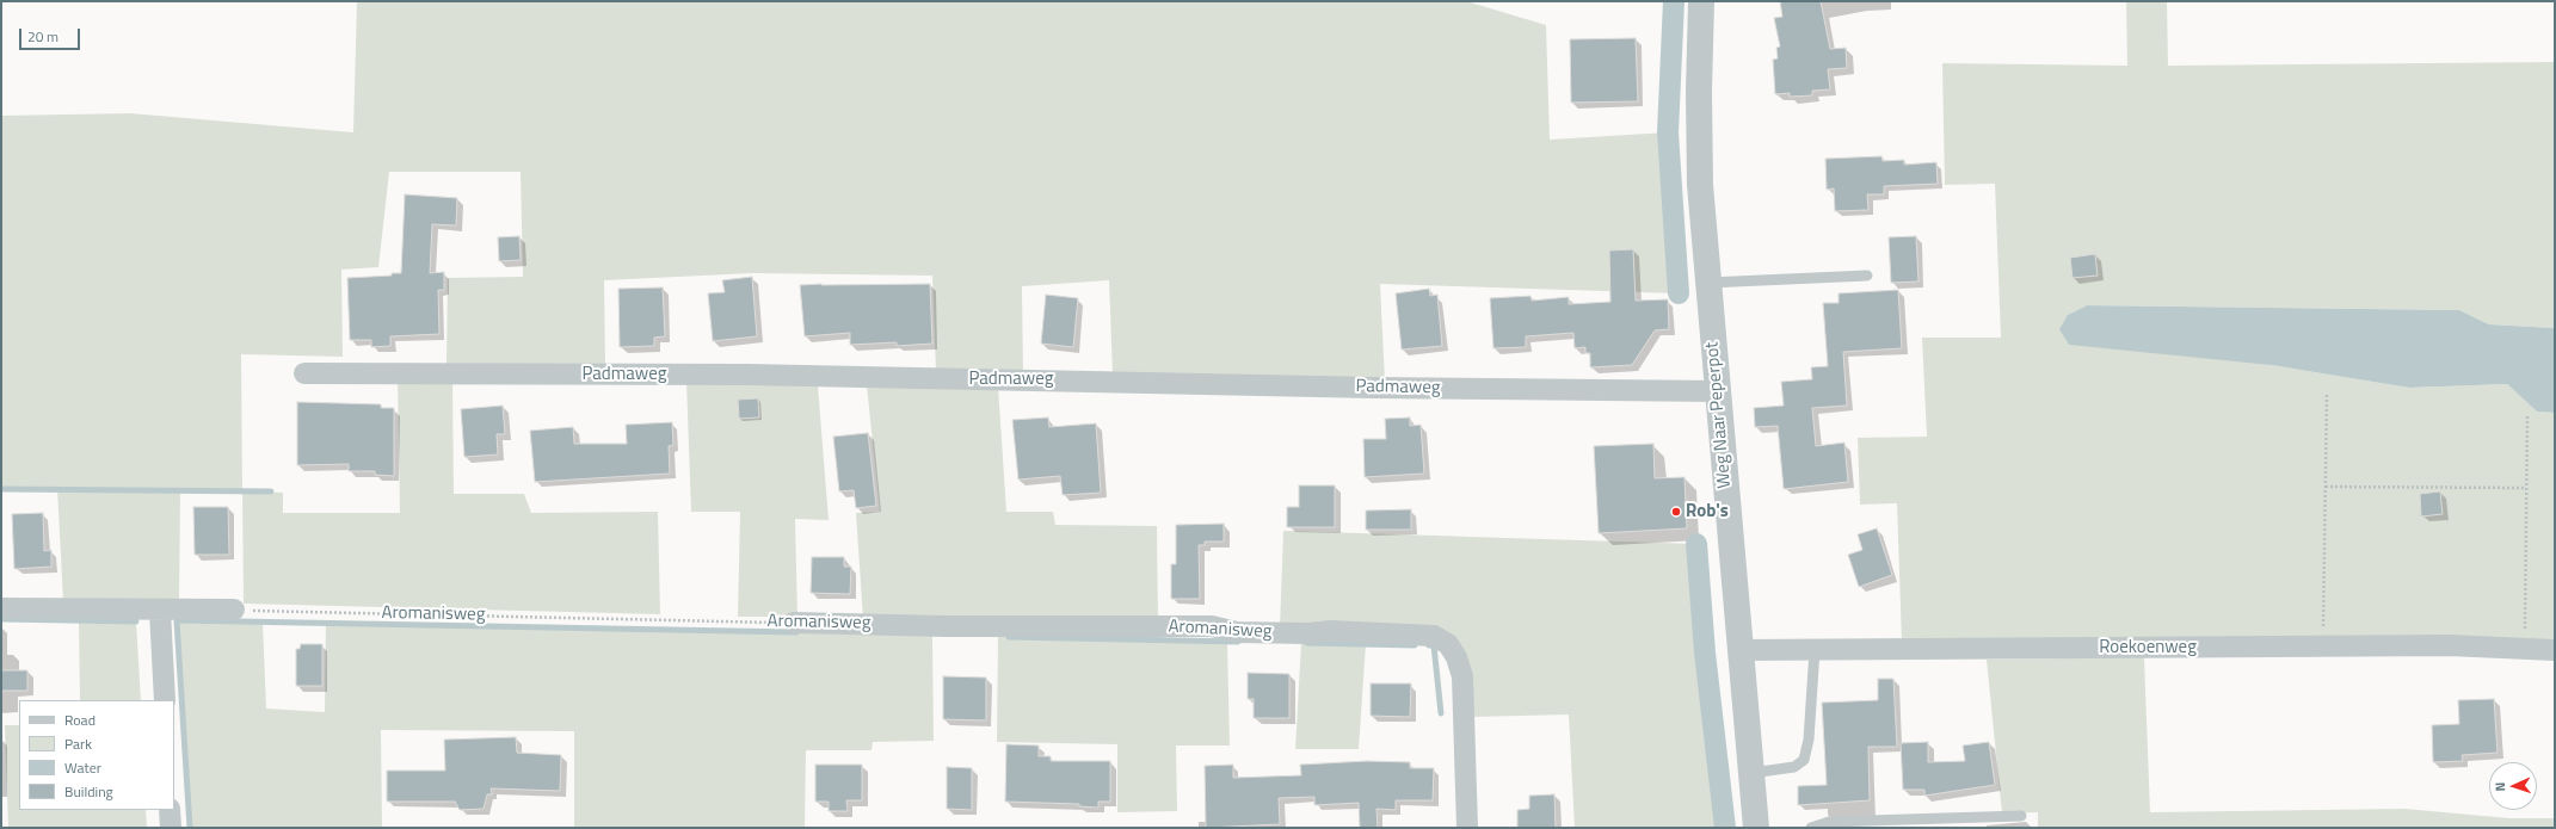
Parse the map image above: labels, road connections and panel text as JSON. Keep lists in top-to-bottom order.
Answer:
{
  "streets": {
    "street": [
      "Padmaweg",
      "Weg Naar Peperpot",
      "Aromanisweg",
      "Roekoenweg"
    ]
  },
  "crossings": [
    ["Padmaweg", "Weg Naar Peperpot"],
    ["Weg Naar Peperpot", "Roekoenweg"]
  ],
  "places": ["Rob's"],
  "legend": [
    "Road",
    "Park",
    "Water",
    "Building"
  ],
  "scale_bar": "20 m",
  "north": "left"
}
